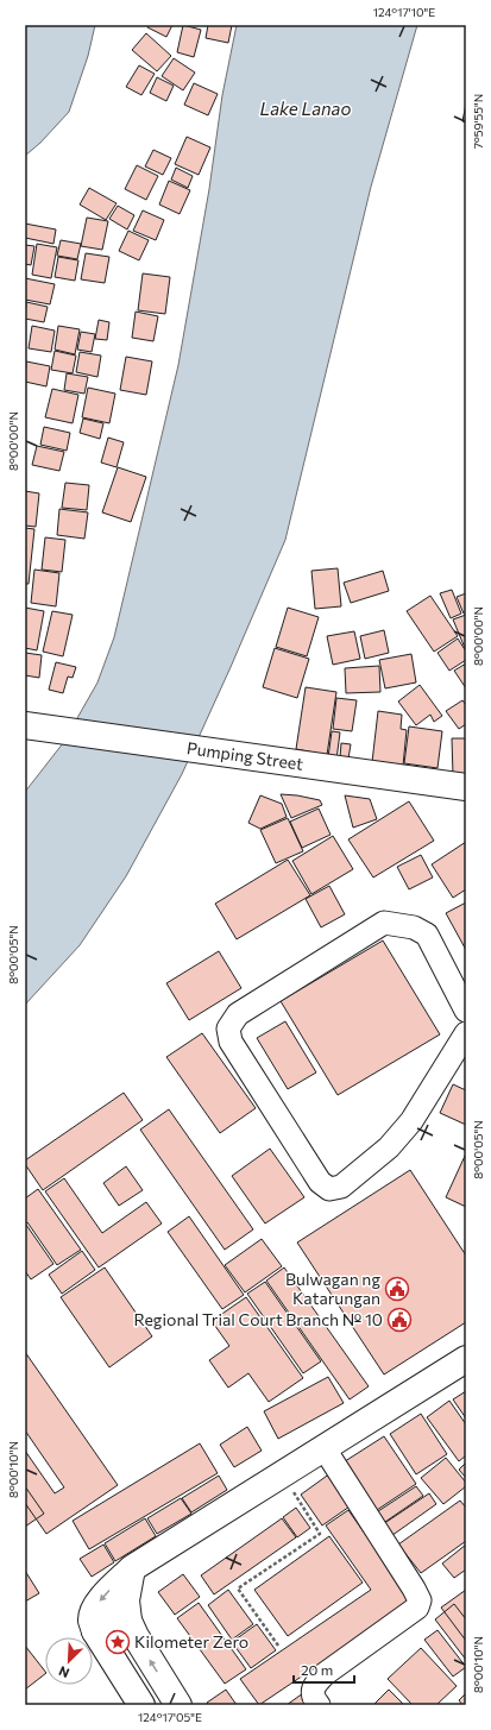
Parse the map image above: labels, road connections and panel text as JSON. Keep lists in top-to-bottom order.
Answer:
{
  "streets": {
    "main road": ["Pumping Street"]
  },
  "water": ["Lake Lanao"],
  "places": {
    "public building": ["Bulwagan ng Katarungan", "Regional Trial Court Branch № 10"],
    "place": ["Kilometer Zero"]
  },
  "scale_bar": "20 m",
  "north": "bottom left",
  "coordinates": [
    "124°17'10\"E",
    "7°59'55\"N",
    "8°00'00\"N",
    "8°00'05\"N",
    "8°00'10\"N",
    "124°17'05\"E"
  ]
}
